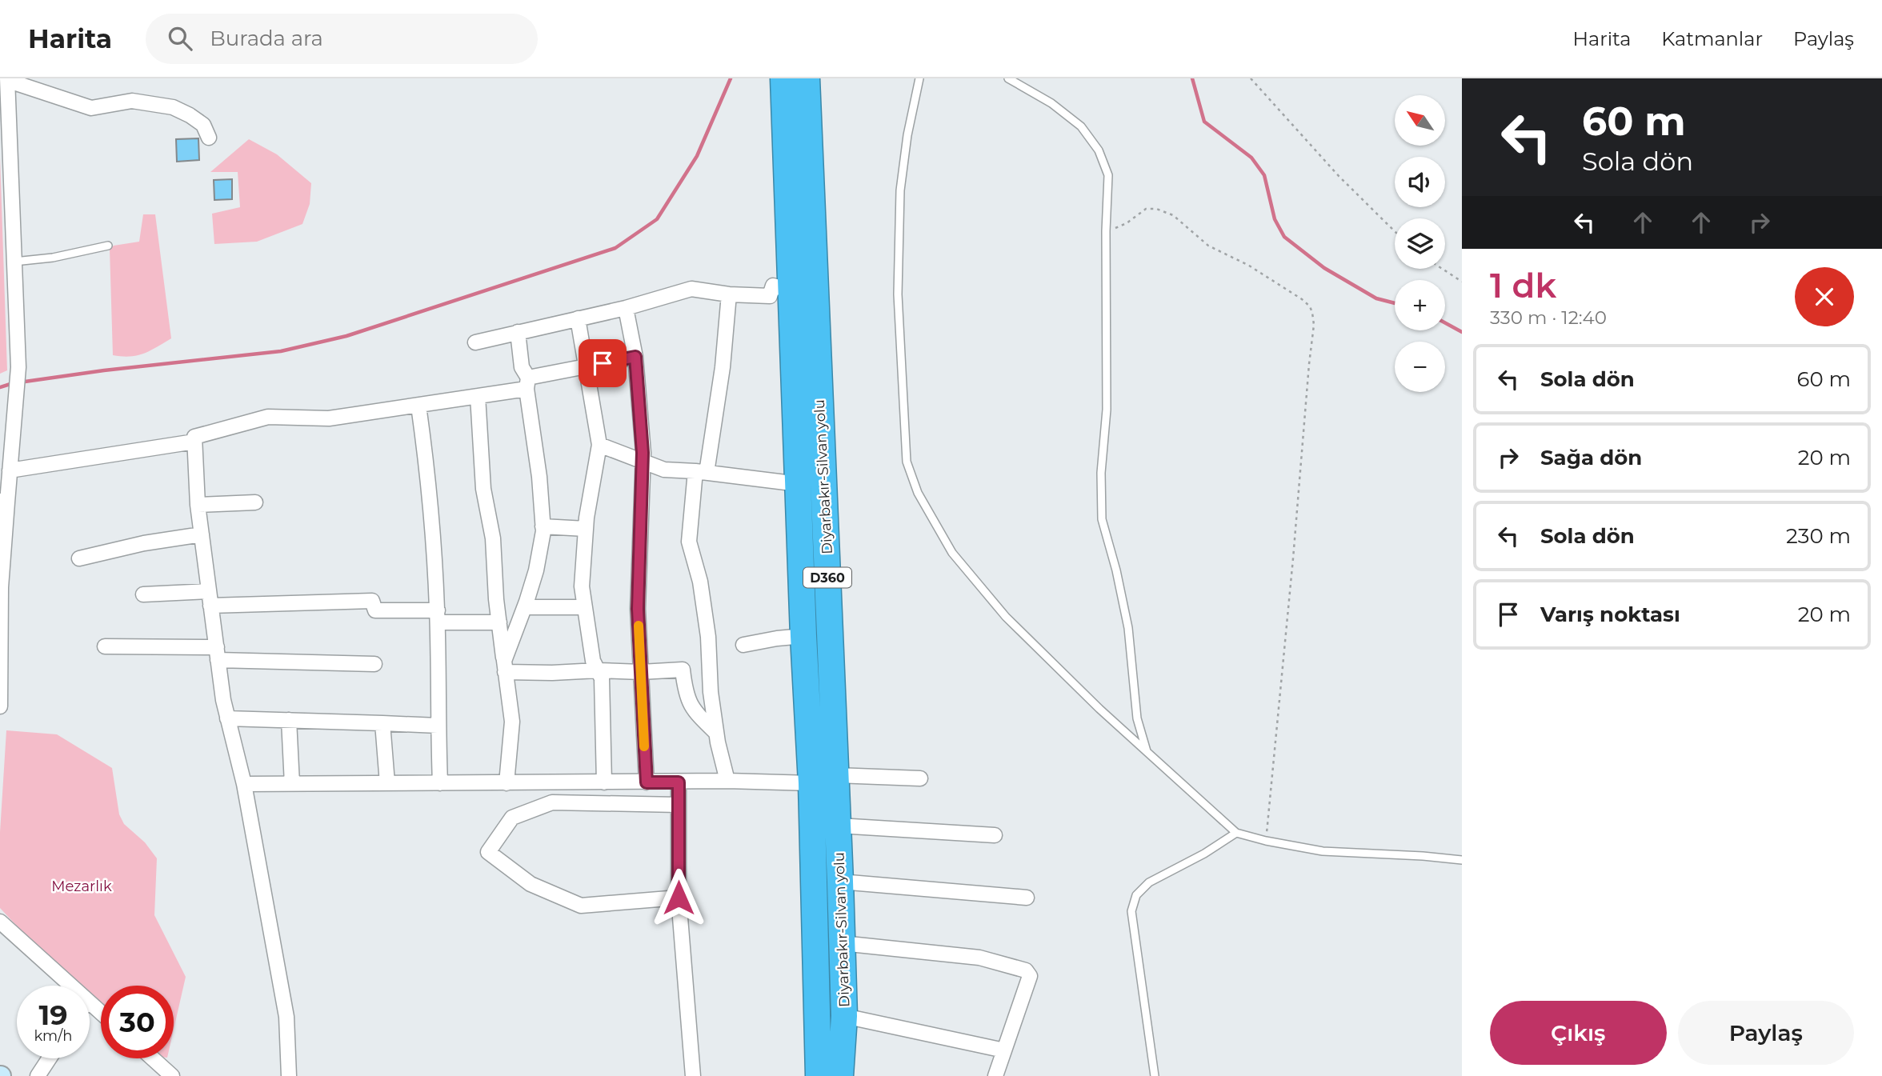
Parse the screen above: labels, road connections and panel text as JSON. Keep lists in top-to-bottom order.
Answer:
{
  "streets": {
    "highway": ["Diyarbakır-Silvan yolu", "D360"]
  },
  "parks": ["Mezarlık"],
  "north": "top left",
  "page": {
    "header": "Harita",
    "search": "Burada ara",
    "nav": ["Harita", "Katmanlar", "Paylaş"],
    "turn": ["60 m", "Sola dön"],
    "map_buttons": ["+", "−"],
    "heading": ["1 dk", "330 m · 12:40"],
    "list": [
      {
        "name": "Sola dön",
        "value": "60 m"
      },
      {
        "name": "Sağa dön",
        "value": "20 m"
      },
      {
        "name": "Sola dön",
        "value": "230 m"
      },
      {
        "name": "Varış noktası",
        "value": "20 m"
      }
    ],
    "speed": "19 km/h",
    "limit": "30",
    "buttons": ["Çıkış", "Paylaş"]
  }
}
